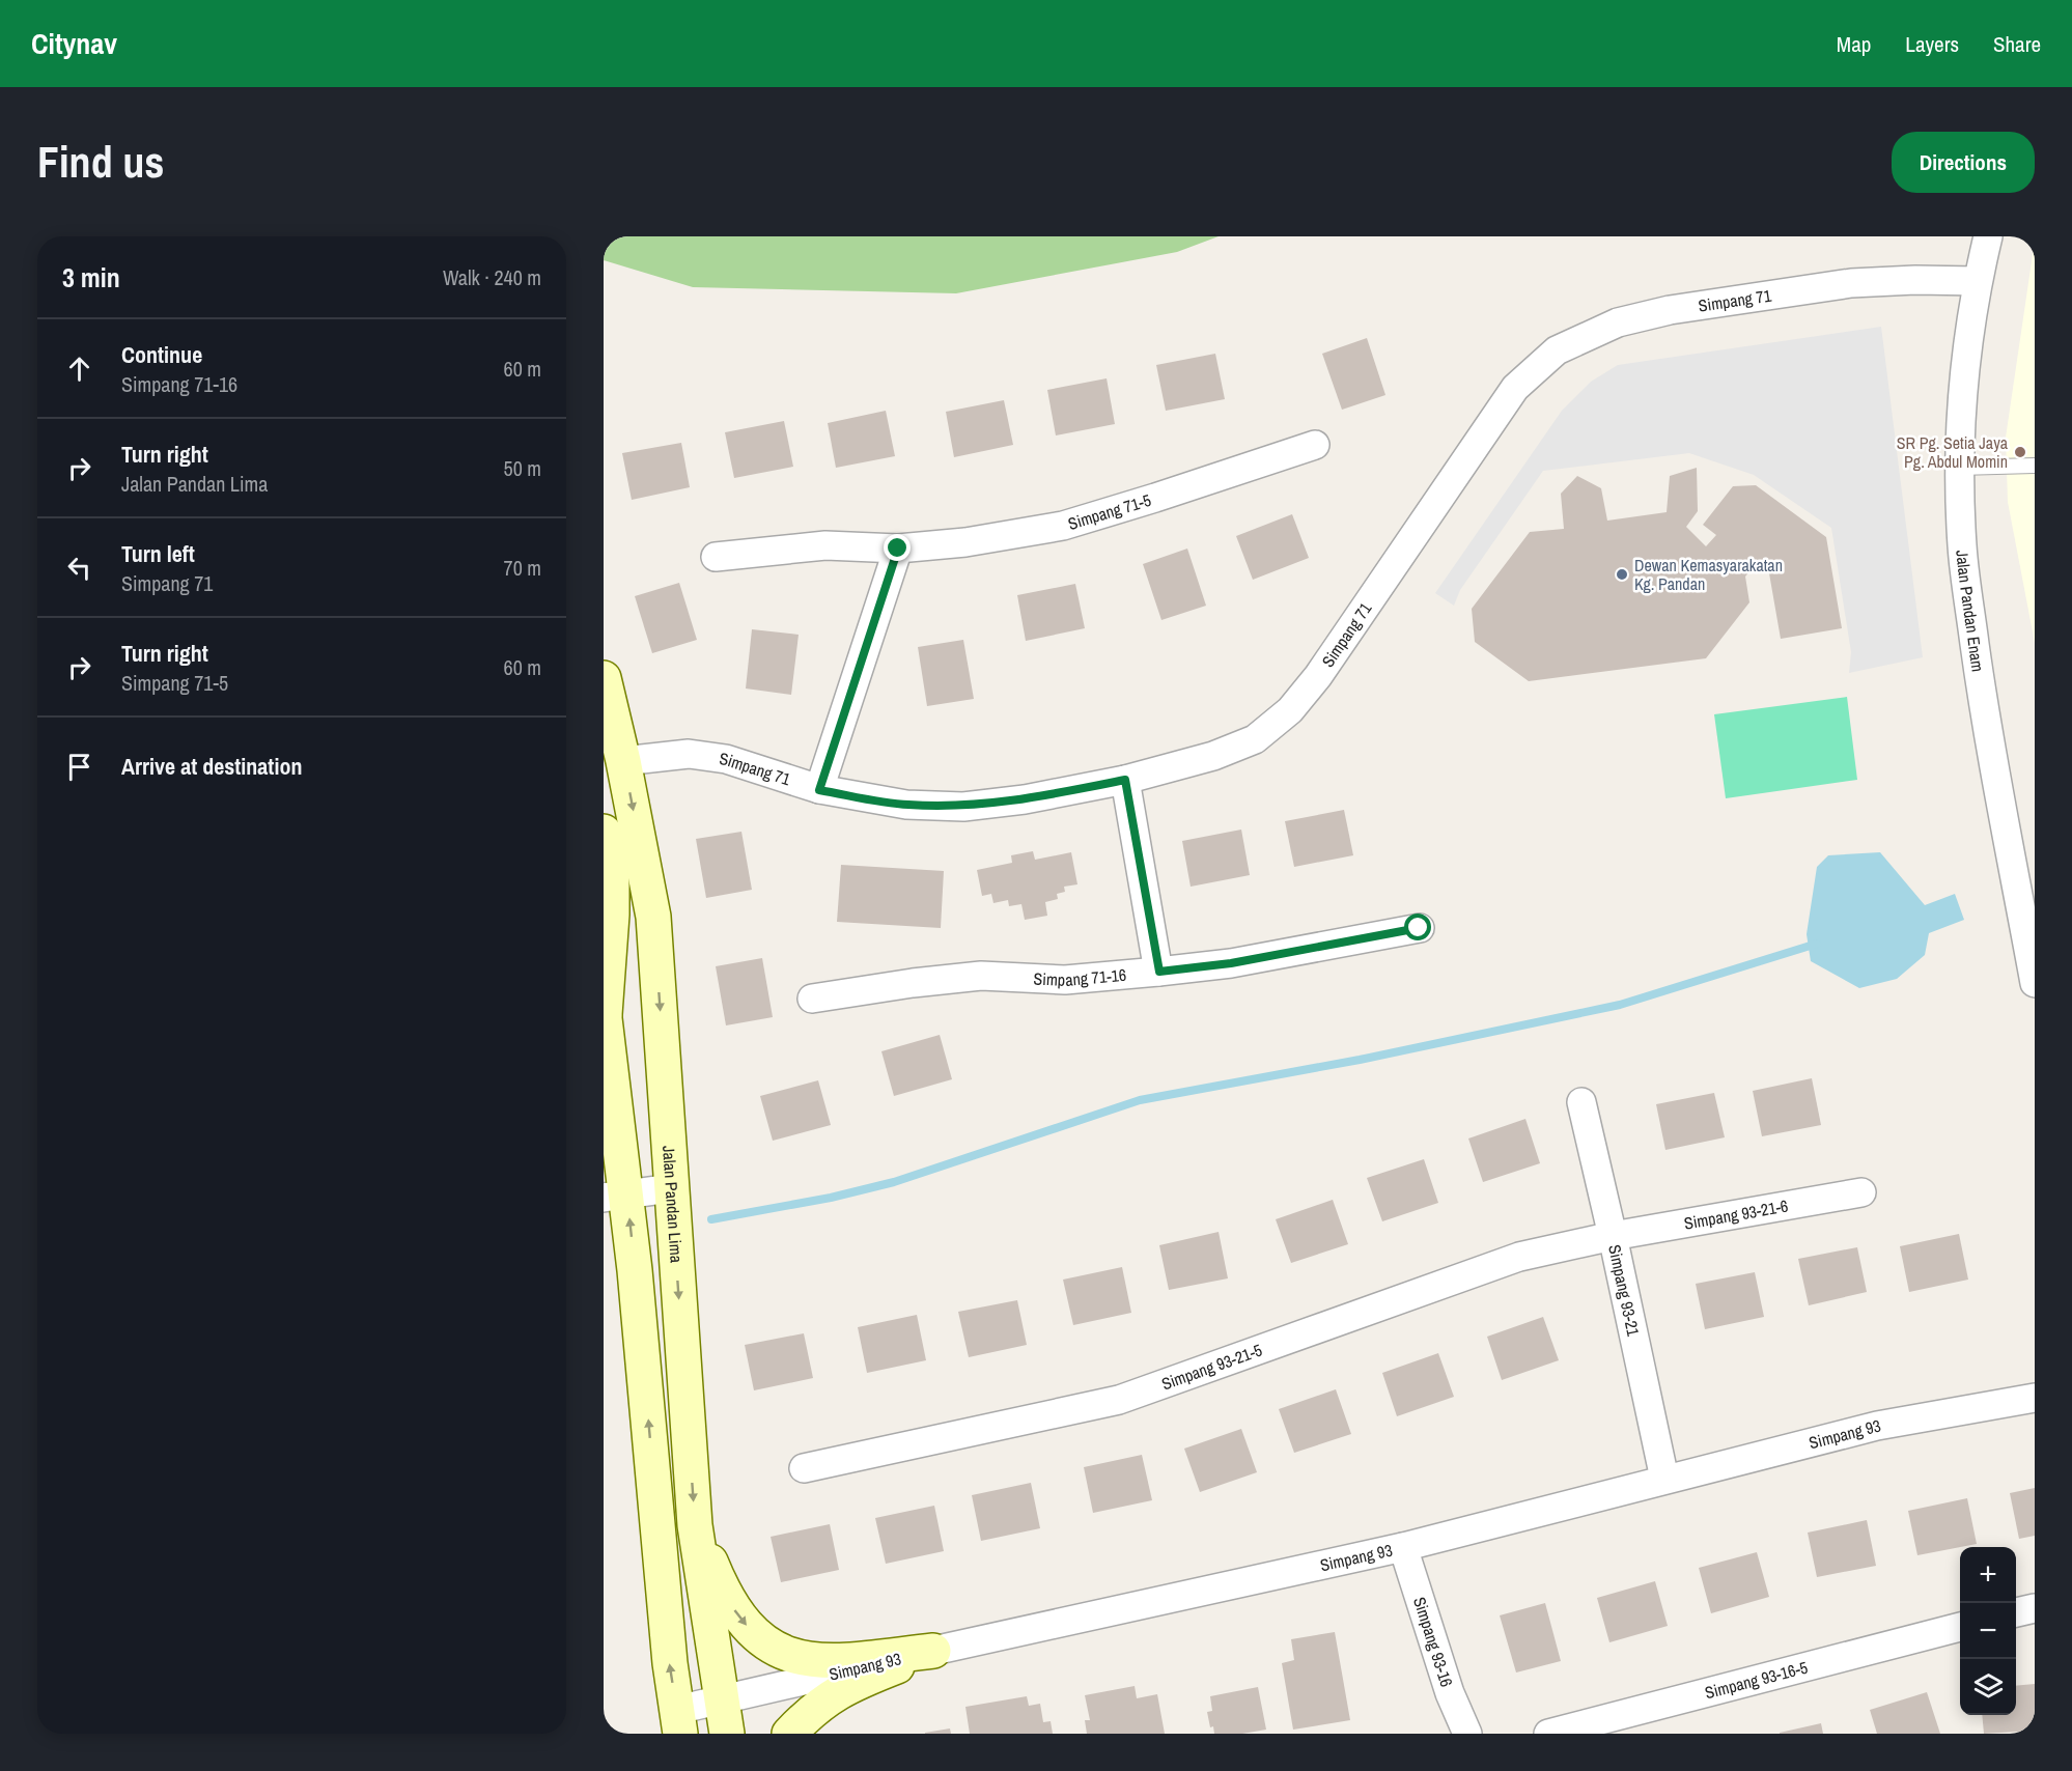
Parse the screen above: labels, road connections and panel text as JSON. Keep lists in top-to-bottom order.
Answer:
{
  "streets": {
    "main road": ["Jalan Pandan Lima"],
    "street": [
      "Simpang 71",
      "Simpang 71-5",
      "Jalan Pandan Enam",
      "Simpang 71-16",
      "Simpang 93-21-6",
      "Simpang 93-21",
      "Simpang 93-21-5",
      "Simpang 93",
      "Simpang 93-16",
      "Simpang 93-16-5"
    ]
  },
  "crossings": [
    ["Simpang 71", "Jalan Pandan Enam"],
    ["Simpang 71", "Jalan Pandan Lima"],
    ["Jalan Pandan Lima", "Simpang 93"],
    ["Simpang 93-21-6", "Simpang 93-21"],
    ["Simpang 93-21-6", "Simpang 93-21-5"],
    ["Simpang 93-21", "Simpang 93-21-5"],
    ["Simpang 93-21", "Simpang 93"],
    ["Simpang 93", "Simpang 93-16"]
  ],
  "places": ["SR Pg. Setia Jaya Pg. Abdul Momin", "Dewan Kemasyarakatan Kg. Pandan"],
  "page": {
    "header": "Citynav",
    "nav": ["Map", "Layers", "Share"],
    "buttons": "Directions",
    "title": "Find us",
    "heading": ["3 min", "Walk · 240 m"],
    "list": [
      ["Continue", "Simpang 71-16", "60 m"],
      ["Turn right", "Jalan Pandan Lima", "50 m"],
      ["Turn left", "Simpang 71", "70 m"],
      ["Turn right", "Simpang 71-5", "60 m"],
      "Arrive at destination"
    ],
    "map_buttons": ["+", "−"]
  }
}
